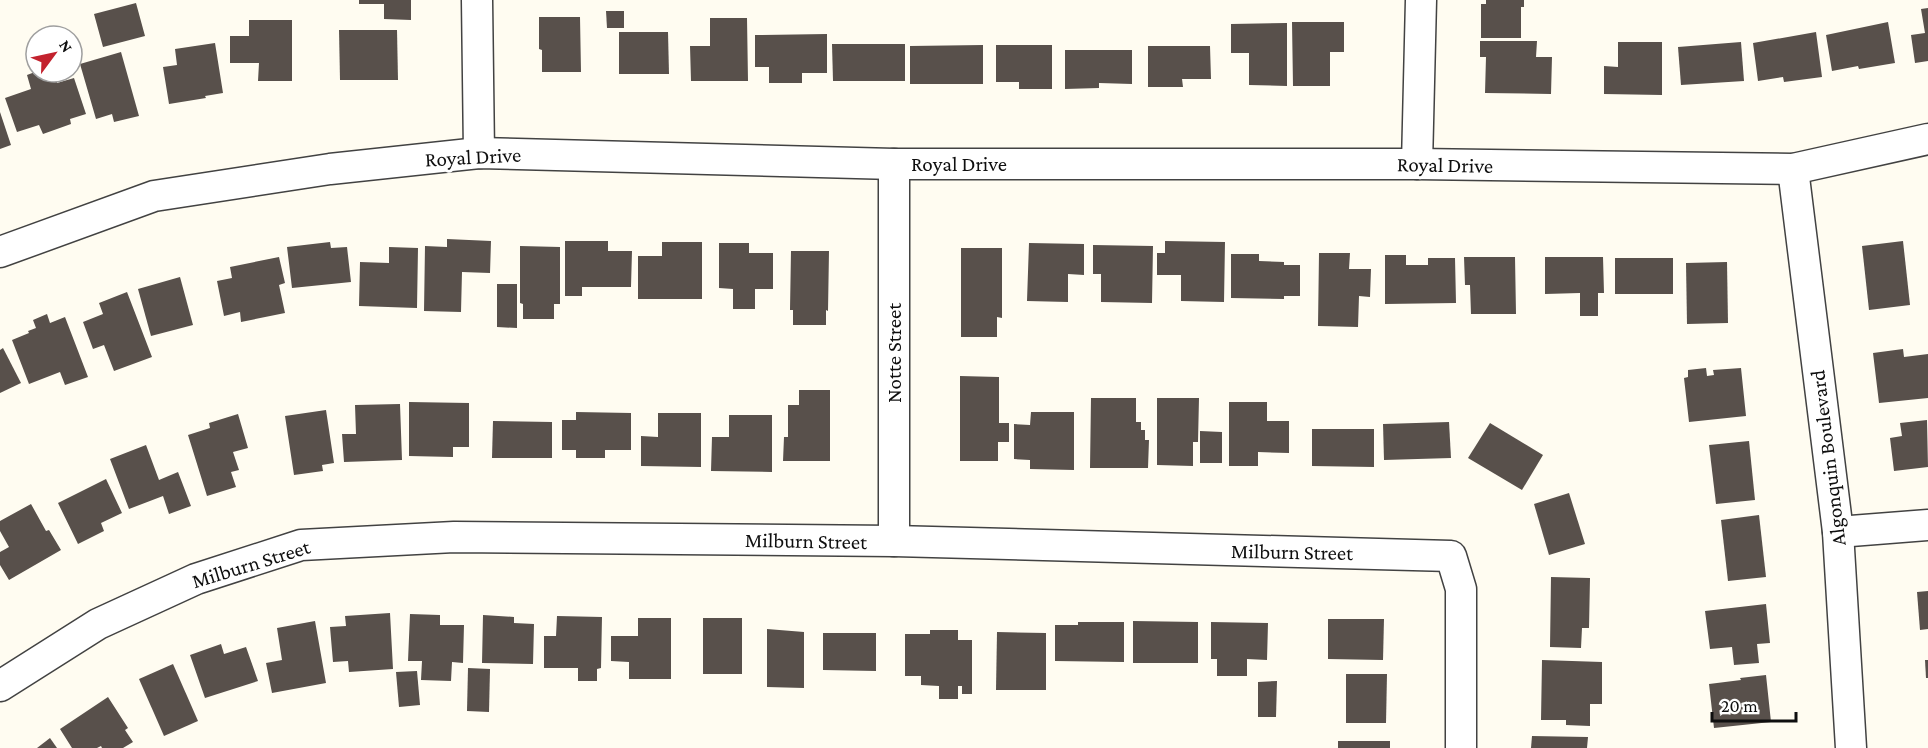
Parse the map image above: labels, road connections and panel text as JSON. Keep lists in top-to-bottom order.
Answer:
{
  "streets": {
    "street": [
      "Royal Drive",
      "Notte Street",
      "Algonquin Boulevard",
      "Milburn Street"
    ]
  },
  "crossings": [
    ["Royal Drive", "Notte Street"],
    ["Royal Drive", "Algonquin Boulevard"],
    ["Notte Street", "Milburn Street"]
  ],
  "scale_bar": "20 m",
  "north": "top right"
}
